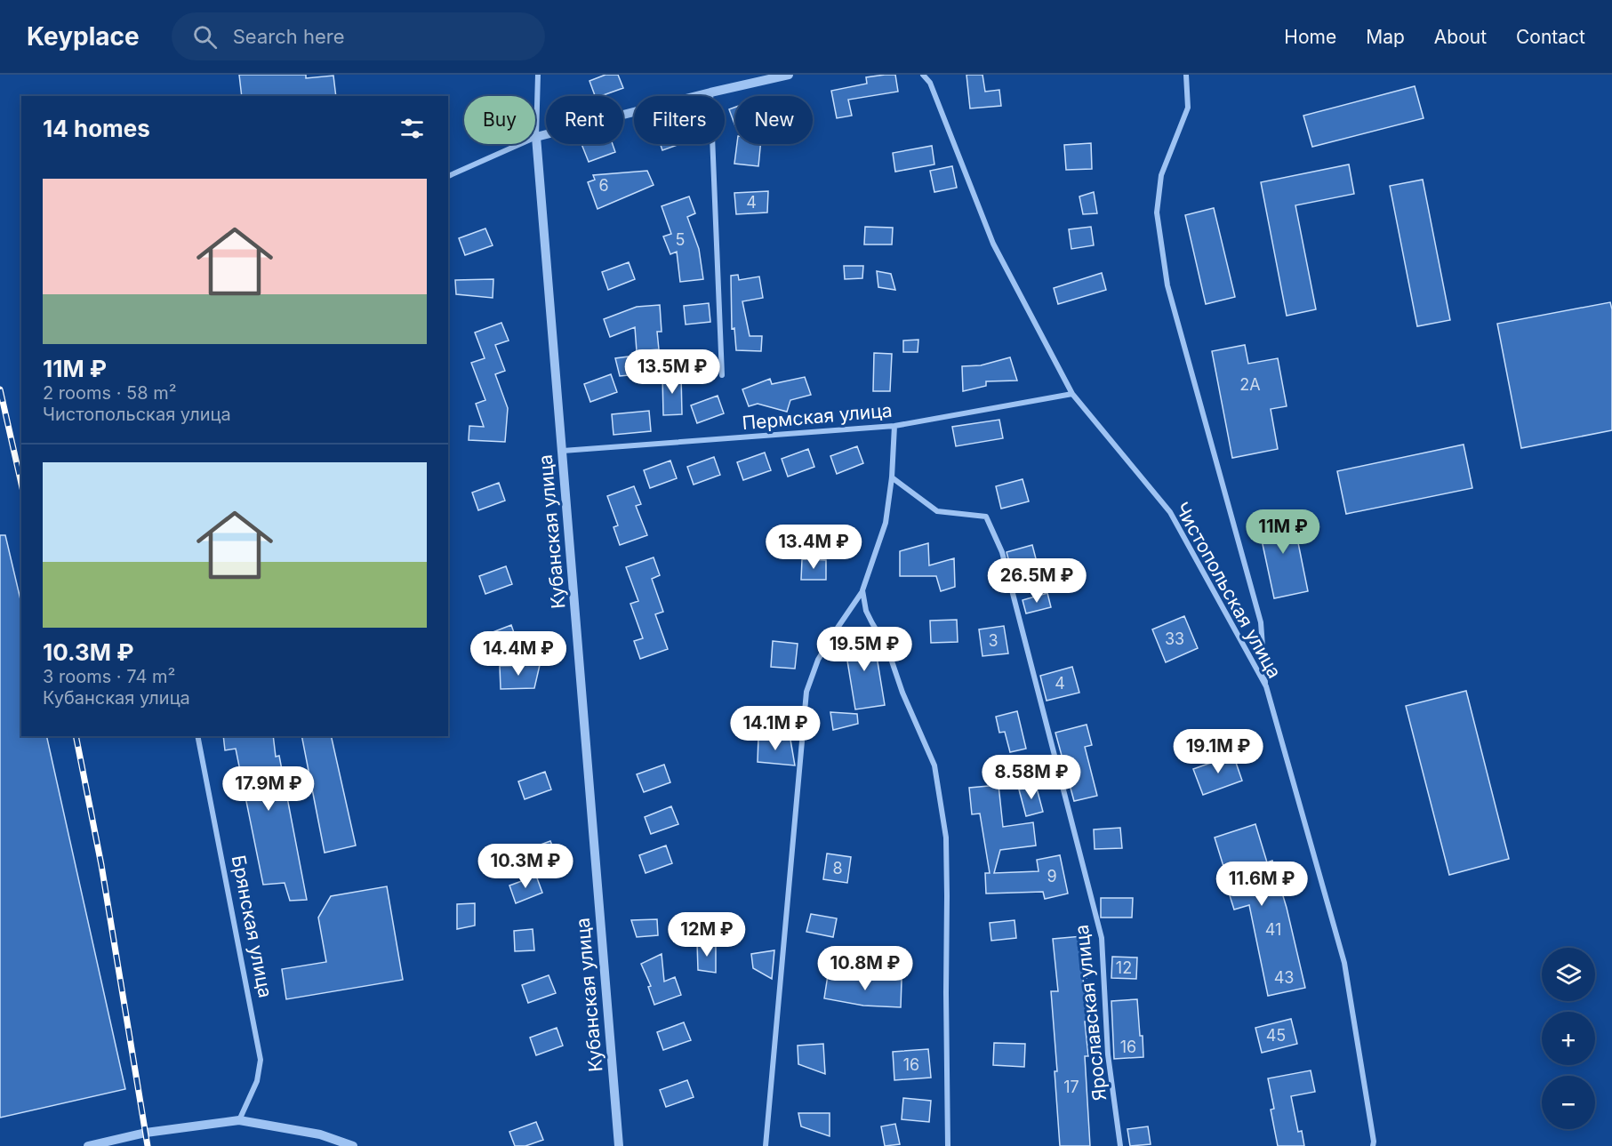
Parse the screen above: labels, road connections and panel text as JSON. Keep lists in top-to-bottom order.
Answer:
{
  "streets": {
    "street": [
      "Пермская улица",
      "Кубанская улица",
      "Чистопольская улица",
      "Брянская улица",
      "Ярославская улица"
    ]
  },
  "crossings": [
    ["Пермская улица", "Кубанская улица"],
    ["Пермская улица", "Чистопольская улица"]
  ],
  "house_numbers": [
    "6",
    "4",
    "5",
    "2А",
    "33",
    "3",
    "4",
    "8",
    "9",
    "41",
    "12",
    "43",
    "45",
    "16",
    "16",
    "17"
  ],
  "page": {
    "header": "Keyplace",
    "search": "Search here",
    "nav": [
      "Home",
      "Map",
      "About",
      "Contact"
    ],
    "chip": [
      "Buy",
      "Rent",
      "Filters",
      "New"
    ],
    "heading": "14 homes",
    "list": [
      {
        "name": "11M ₽",
        "note": "2 rooms · 58 m² · Чистопольская улица"
      },
      {
        "name": "10.3M ₽",
        "note": "3 rooms · 74 m² · Кубанская улица"
      }
    ],
    "price": [
      "13.5M ₽",
      "11M ₽",
      "13.4M ₽",
      "26.5M ₽",
      "19.5M ₽",
      "14.4M ₽",
      "14.1M ₽",
      "19.1M ₽",
      "8.58M ₽",
      "17.9M ₽",
      "10.3M ₽",
      "11.6M ₽",
      "12M ₽",
      "10.8M ₽"
    ],
    "map_buttons": ["+", "−"]
  }
}
